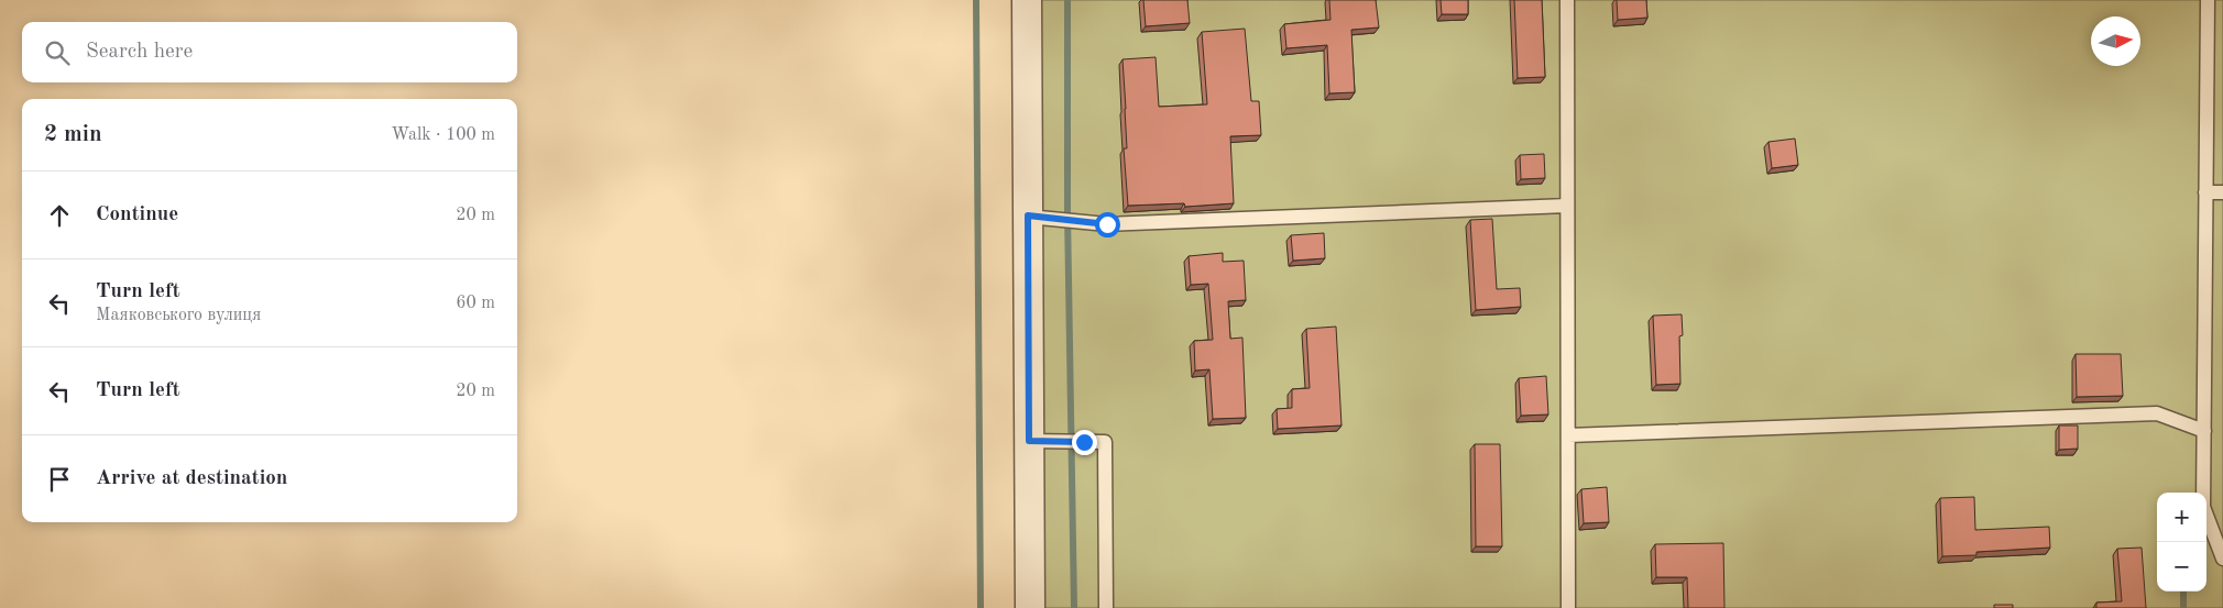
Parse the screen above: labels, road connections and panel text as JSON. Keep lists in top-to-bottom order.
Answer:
{
  "north": "right",
  "page": {
    "search": "Search here",
    "heading": ["2 min", "Walk · 100 m"],
    "list": [
      ["Continue", "20 m"],
      ["Turn left", "Маяковського вулиця", "60 m"],
      ["Turn left", "20 m"],
      "Arrive at destination"
    ],
    "map_buttons": ["+", "−"]
  }
}
